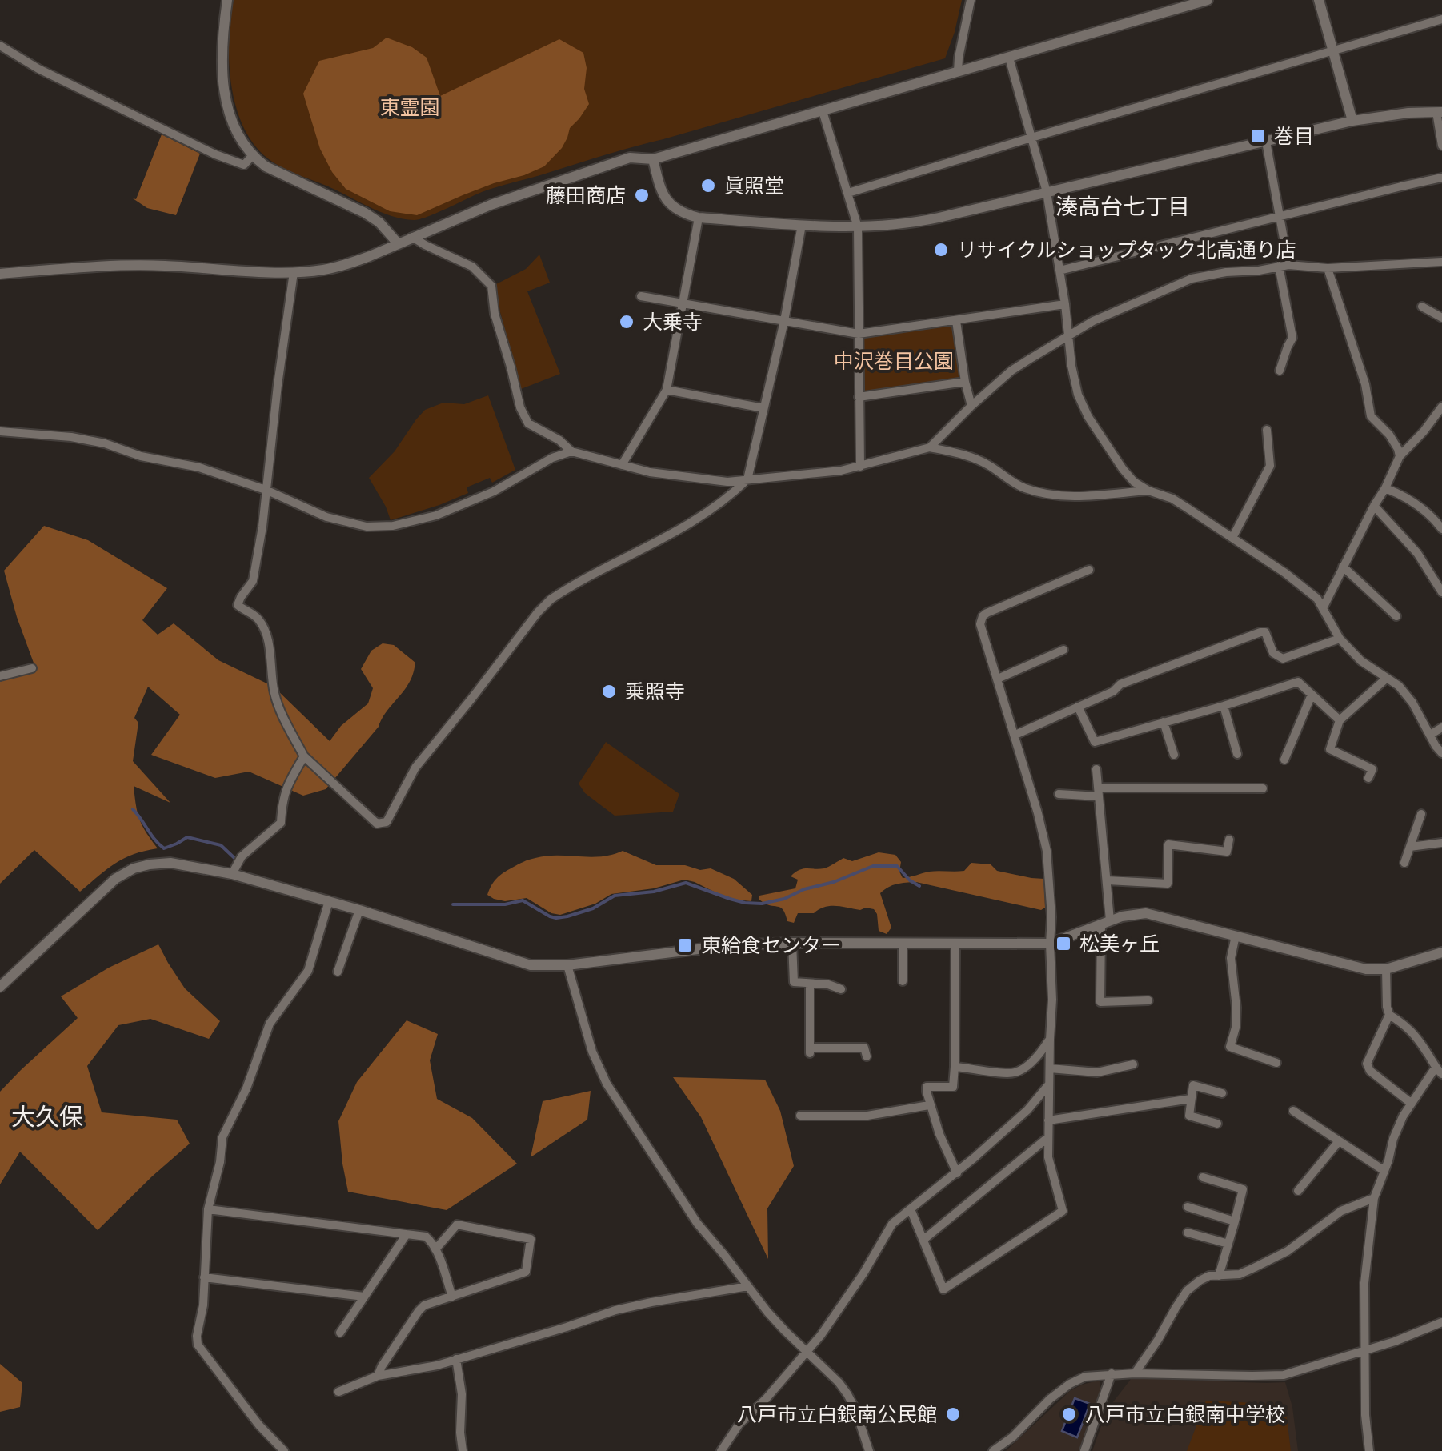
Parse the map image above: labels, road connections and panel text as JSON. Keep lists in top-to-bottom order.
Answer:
{
  "districts": ["湊高台七丁目", "大久保"],
  "parks": ["東霊園", "中沢巻目公園"],
  "places": {
    "transit": ["巻目", "松美ヶ丘", "東給食センター"],
    "other": [
      "眞照堂",
      "藤田商店",
      "リサイクルショップタック北高通り店",
      "大乗寺",
      "乗照寺",
      "八戸市立白銀南公民館",
      "八戸市立白銀南中学校"
    ]
  }
}
